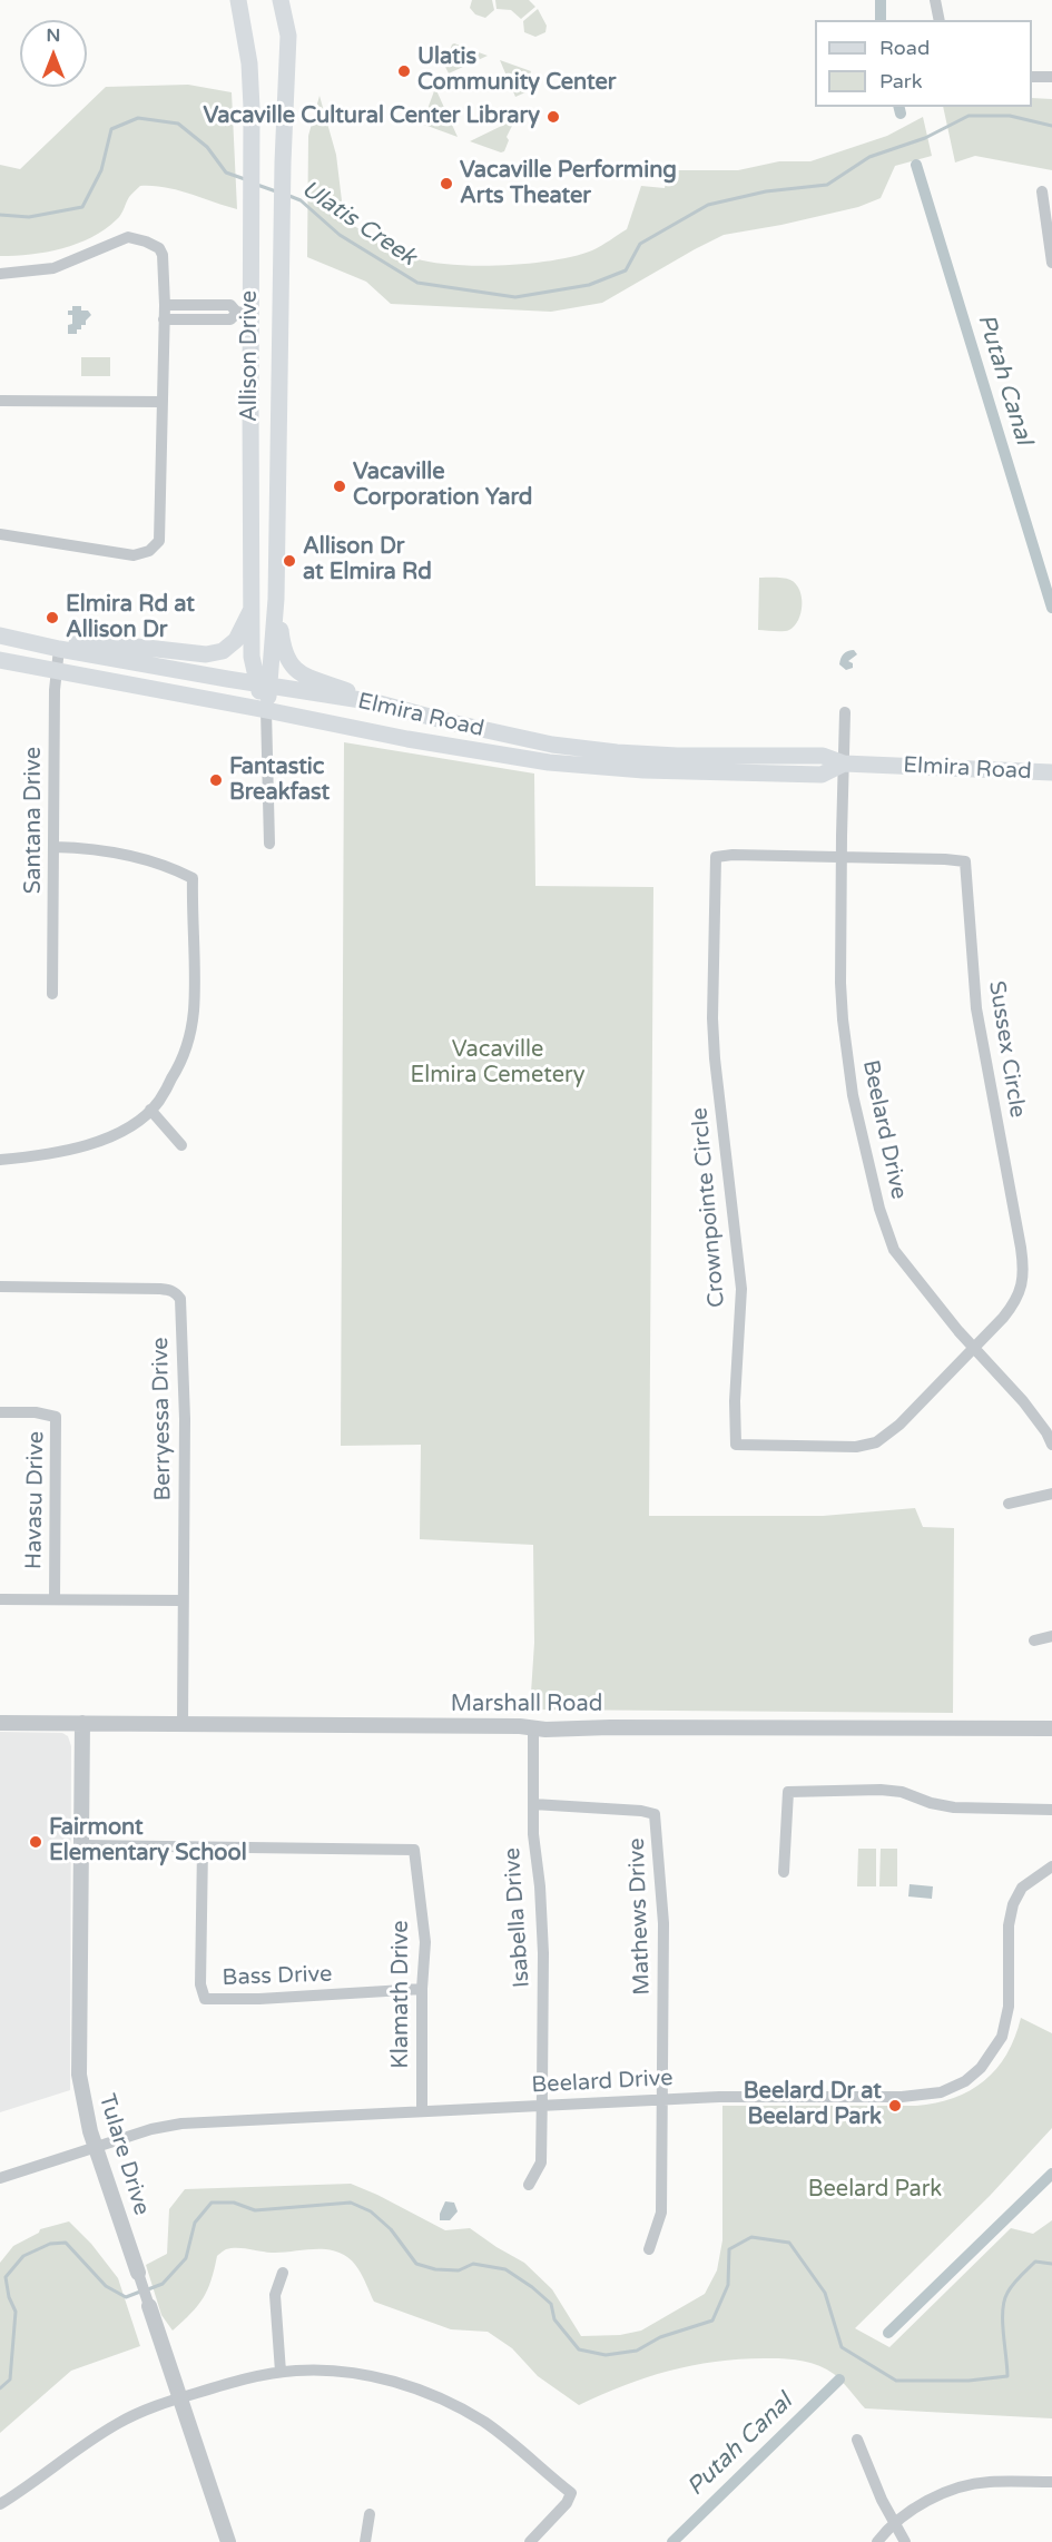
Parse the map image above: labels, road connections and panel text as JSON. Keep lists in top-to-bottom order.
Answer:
{
  "streets": {
    "main road": ["Allison Drive", "Elmira Road"],
    "street": [
      "Santana Drive",
      "Sussex Circle",
      "Beelard Drive",
      "Crownpointe Circle",
      "Berryessa Drive",
      "Havasu Drive",
      "Marshall Road",
      "Mathews Drive",
      "Isabella Drive",
      "Bass Drive",
      "Klamath Drive",
      "Tulare Drive"
    ]
  },
  "crossings": [
    ["Allison Drive", "Elmira Road"],
    ["Elmira Road", "Santana Drive"],
    ["Elmira Road", "Beelard Drive"],
    ["Sussex Circle", "Beelard Drive"],
    ["Sussex Circle", "Crownpointe Circle"],
    ["Beelard Drive", "Crownpointe Circle"],
    ["Beelard Drive", "Mathews Drive"],
    ["Beelard Drive", "Isabella Drive"],
    ["Beelard Drive", "Klamath Drive"],
    ["Beelard Drive", "Tulare Drive"],
    ["Berryessa Drive", "Marshall Road"],
    ["Marshall Road", "Isabella Drive"],
    ["Marshall Road", "Tulare Drive"],
    ["Mathews Drive", "Isabella Drive"],
    ["Bass Drive", "Klamath Drive"],
    ["Klamath Drive", "Tulare Drive"]
  ],
  "water": ["Ulatis Creek", "Putah Canal"],
  "parks": ["Vacaville Elmira Cemetery", "Beelard Park"],
  "places": [
    "Ulatis Community Center",
    "Vacaville Cultural Center Library",
    "Vacaville Performing Arts Theater",
    "Vacaville Corporation Yard",
    "Allison Dr at Elmira Rd",
    "Elmira Rd at Allison Dr",
    "Fantastic Breakfast",
    "Fairmont Elementary School",
    "Beelard Dr at Beelard Park"
  ],
  "legend": ["Road", "Park"],
  "north": "top"
}
